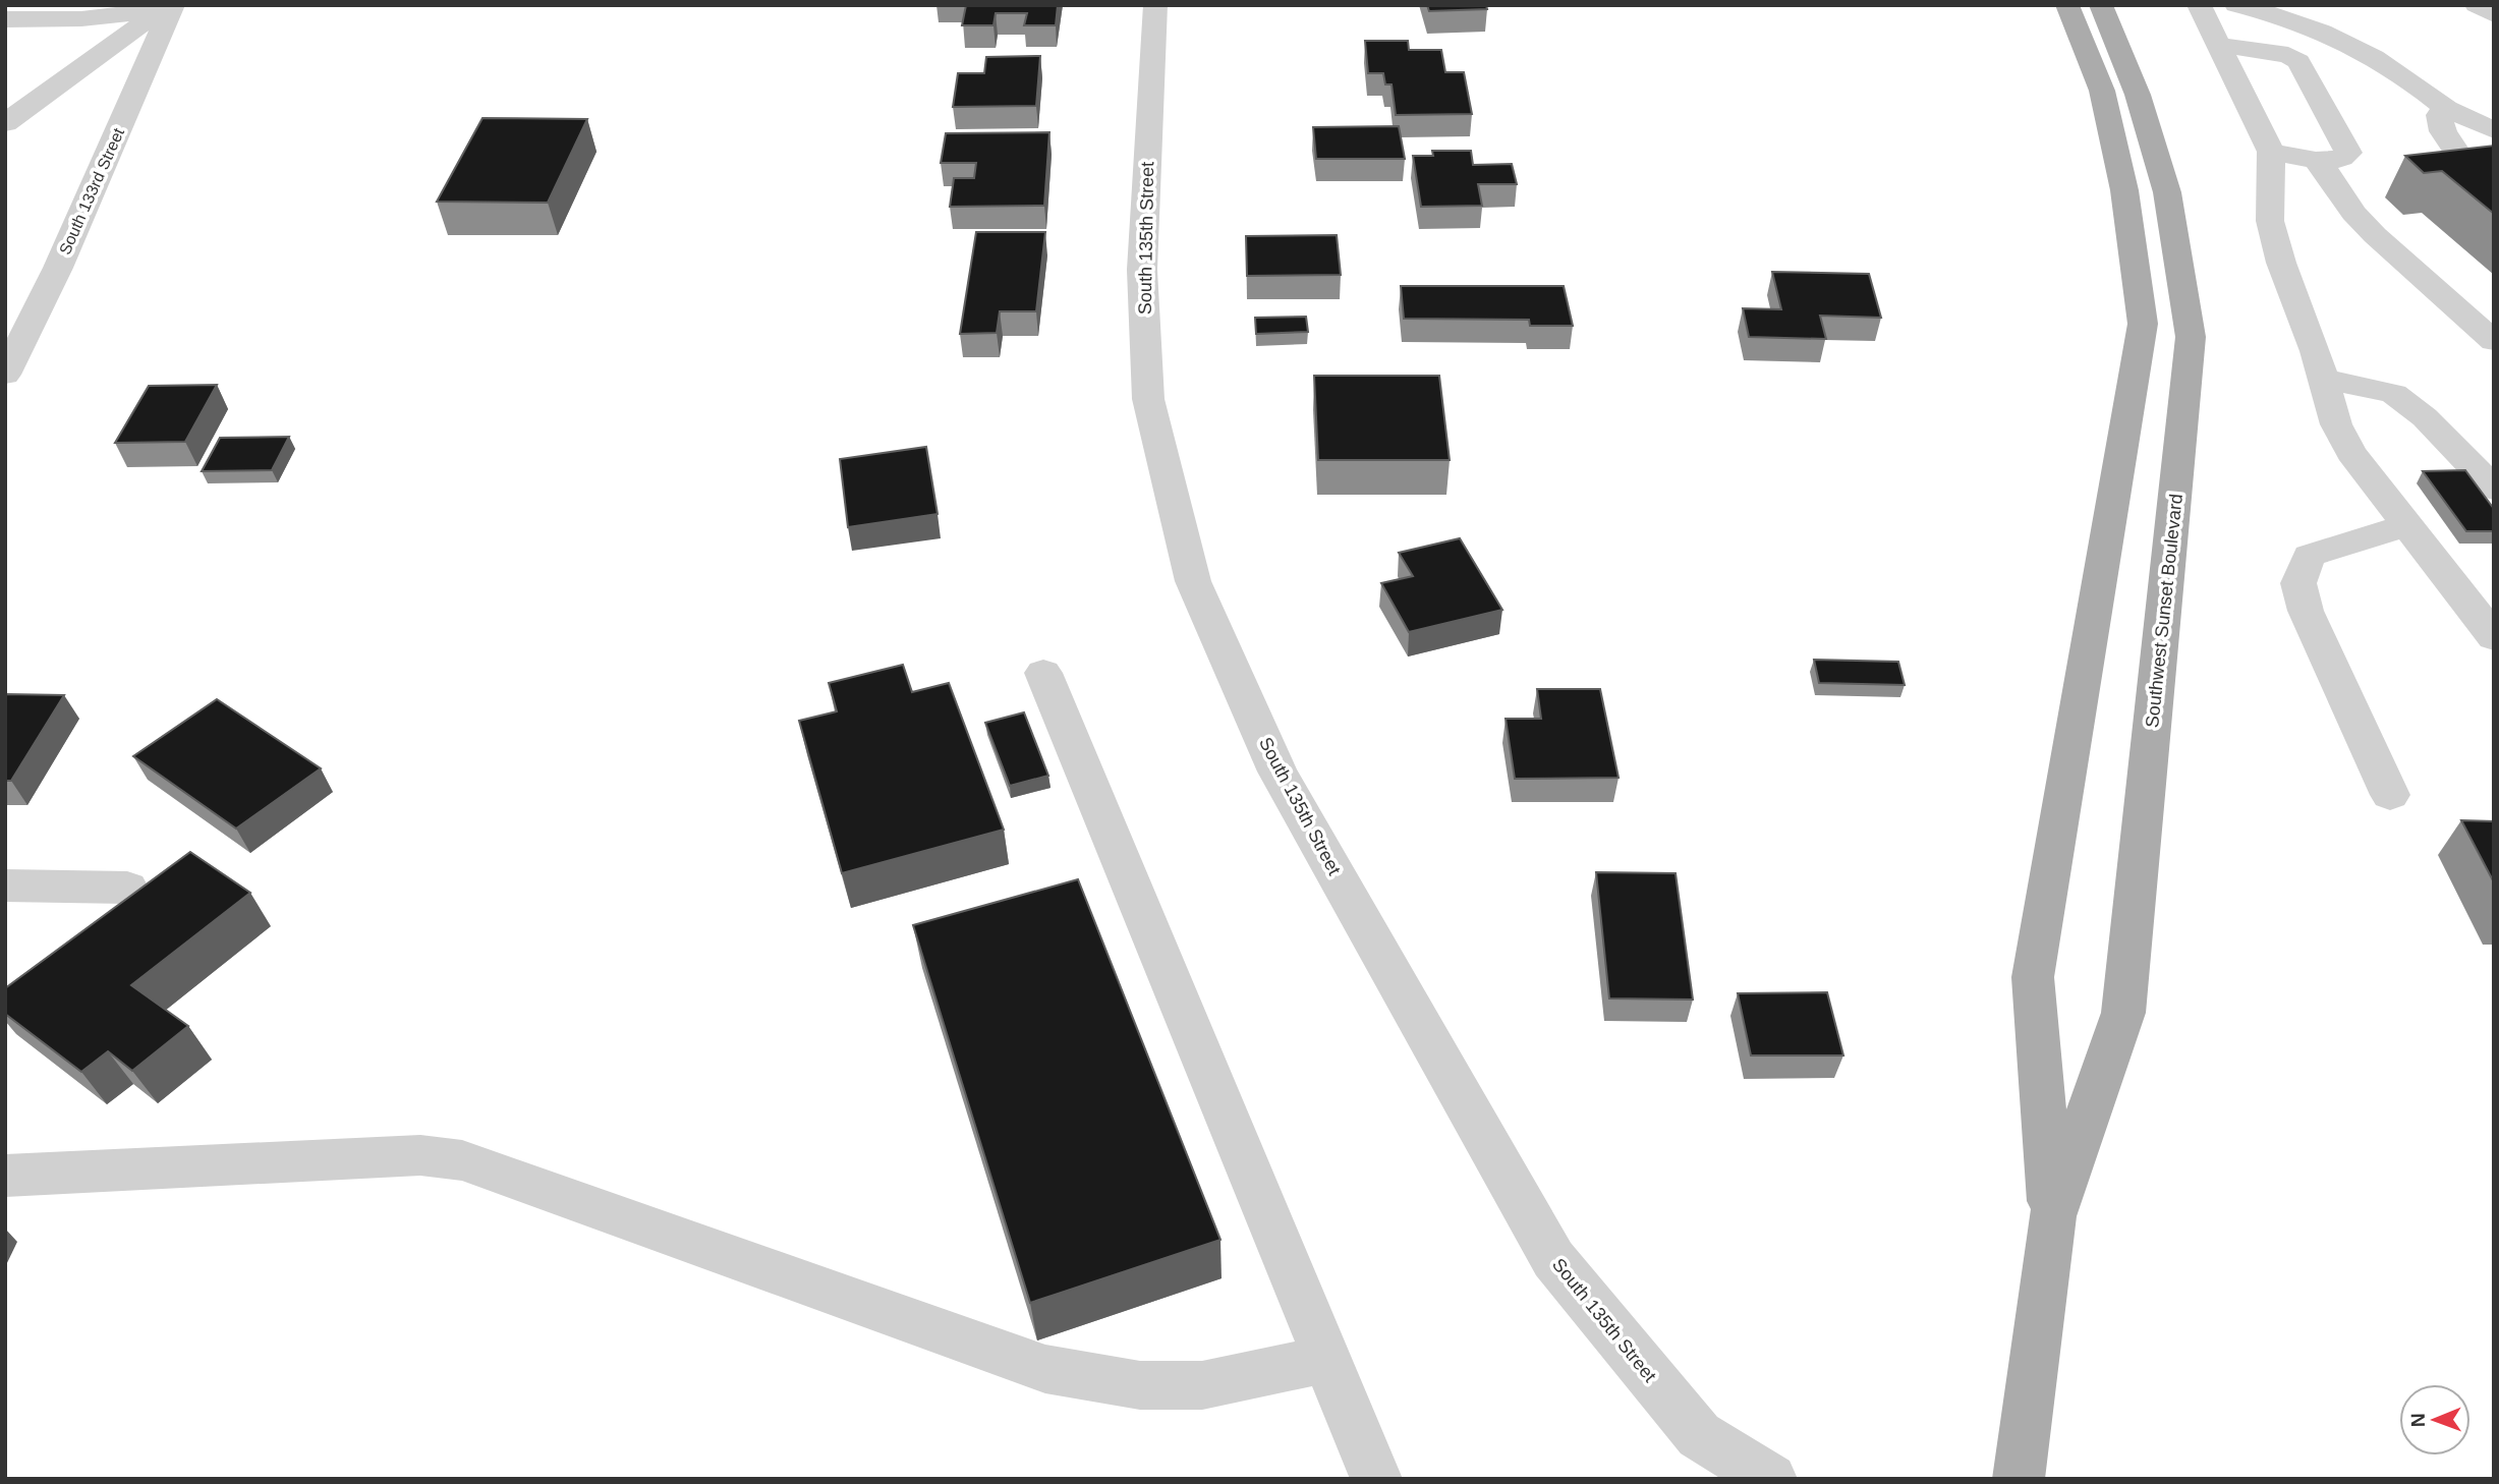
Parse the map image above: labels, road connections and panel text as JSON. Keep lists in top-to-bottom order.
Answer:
{
  "streets": {
    "main road": ["Southwest Sunset Boulevard"],
    "street": ["South 133rd Street", "South 135th Street"]
  },
  "north": "left"
}
